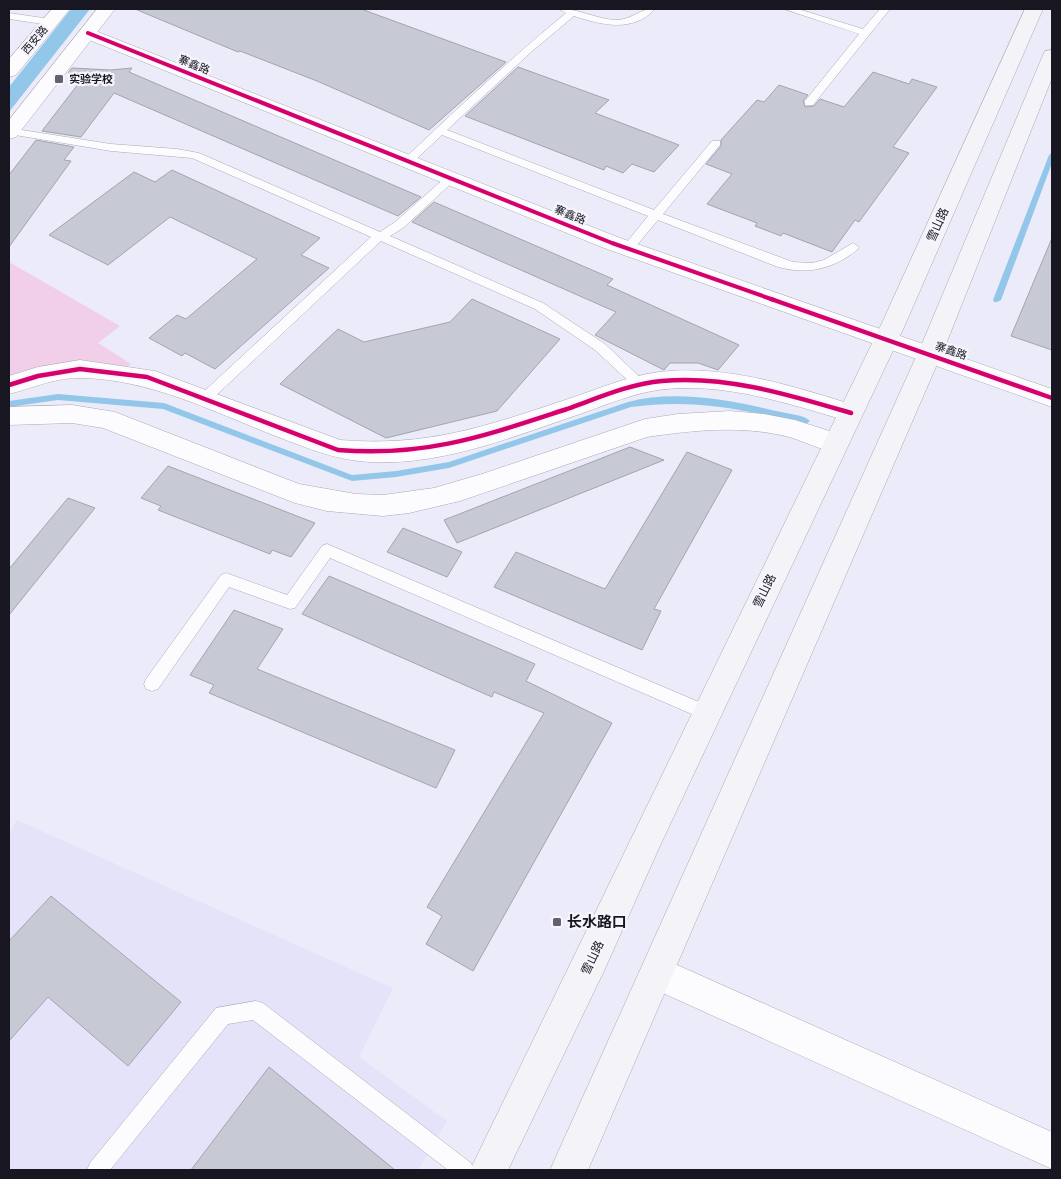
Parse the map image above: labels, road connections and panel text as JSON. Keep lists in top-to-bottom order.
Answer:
{
  "streets": {
    "main road": ["雪山路"],
    "street": ["西安路", "寨鑫路"]
  },
  "crossings": [
    ["寨鑫路", "雪山路"]
  ],
  "places": {
    "transit": ["实验学校", "长水路口"]
  }
}
